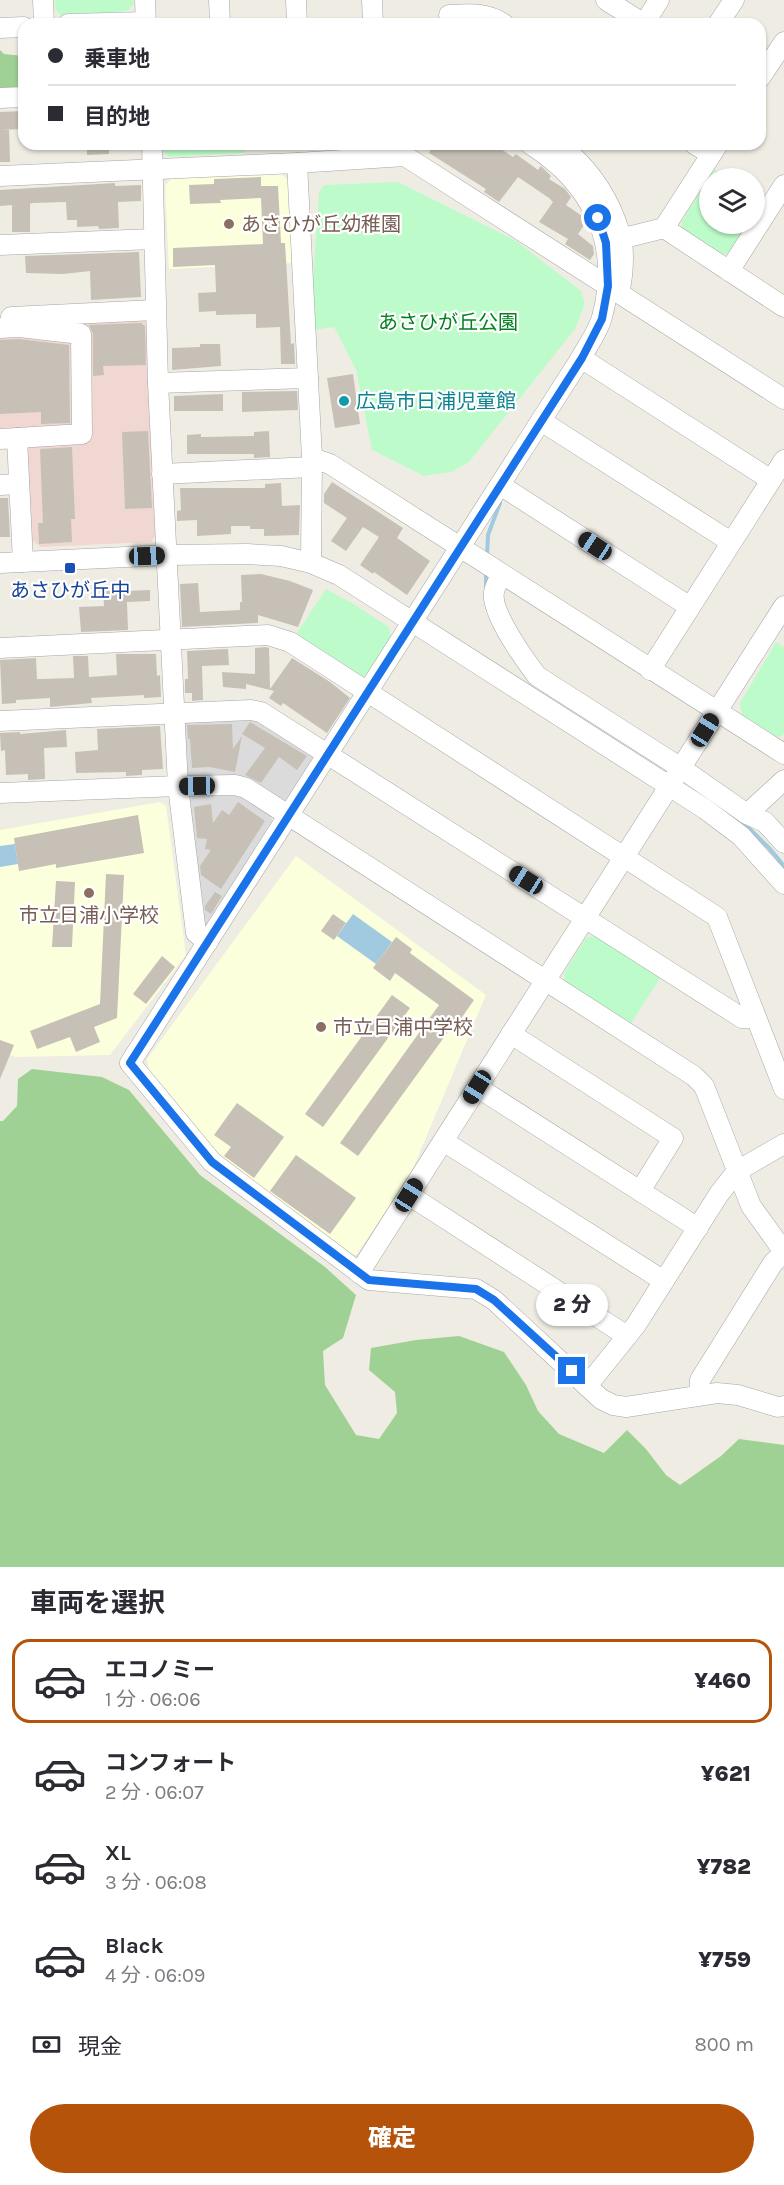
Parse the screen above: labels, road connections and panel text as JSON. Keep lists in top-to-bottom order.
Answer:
{
  "parks": ["あさひが丘公園"],
  "places": {
    "other": [
      "あさひが丘幼稚園",
      "広島市日浦児童館",
      "市立日浦小学校",
      "市立日浦中学校"
    ],
    "transit": ["あさひが丘中"]
  },
  "page": {
    "banner": ["乗車地", "目的地"],
    "bubble": "2 分",
    "heading": "車両を選択",
    "list": [
      {
        "name": "エコノミー",
        "note": "1 分 · 06:06",
        "value": "¥460"
      },
      {
        "name": "コンフォート",
        "note": "2 分 · 06:07",
        "value": "¥621"
      },
      {
        "name": "XL",
        "note": "3 分 · 06:08",
        "value": "¥782"
      },
      {
        "name": "Black",
        "note": "4 分 · 06:09",
        "value": "¥759"
      }
    ],
    "pay": ["現金", "800 m"],
    "buttons": "確定"
  }
}
